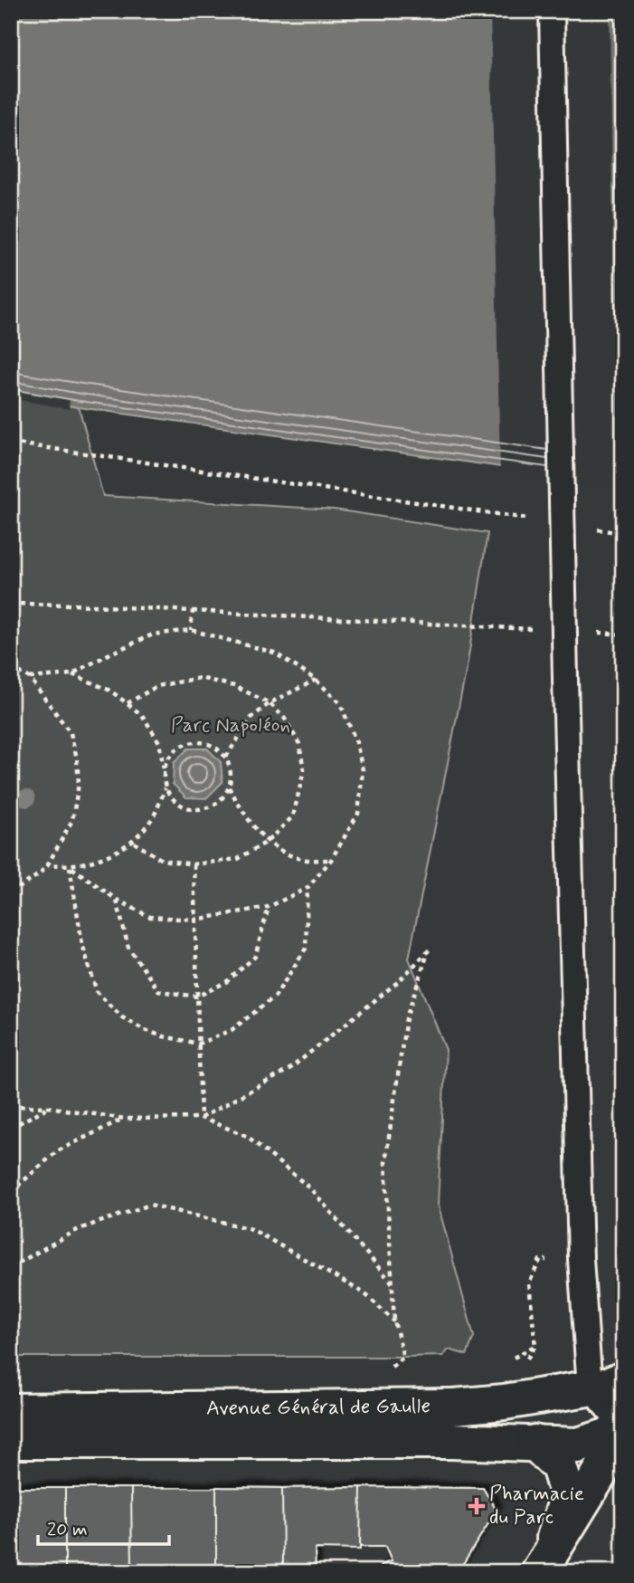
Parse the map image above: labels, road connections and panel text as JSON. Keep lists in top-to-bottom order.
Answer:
{
  "streets": {
    "street": ["Avenue Général de Gaulle"]
  },
  "parks": ["Parc Napoléon"],
  "places": {
    "health": ["Pharmacie du Parc"]
  },
  "scale_bar": "20 m"
}
